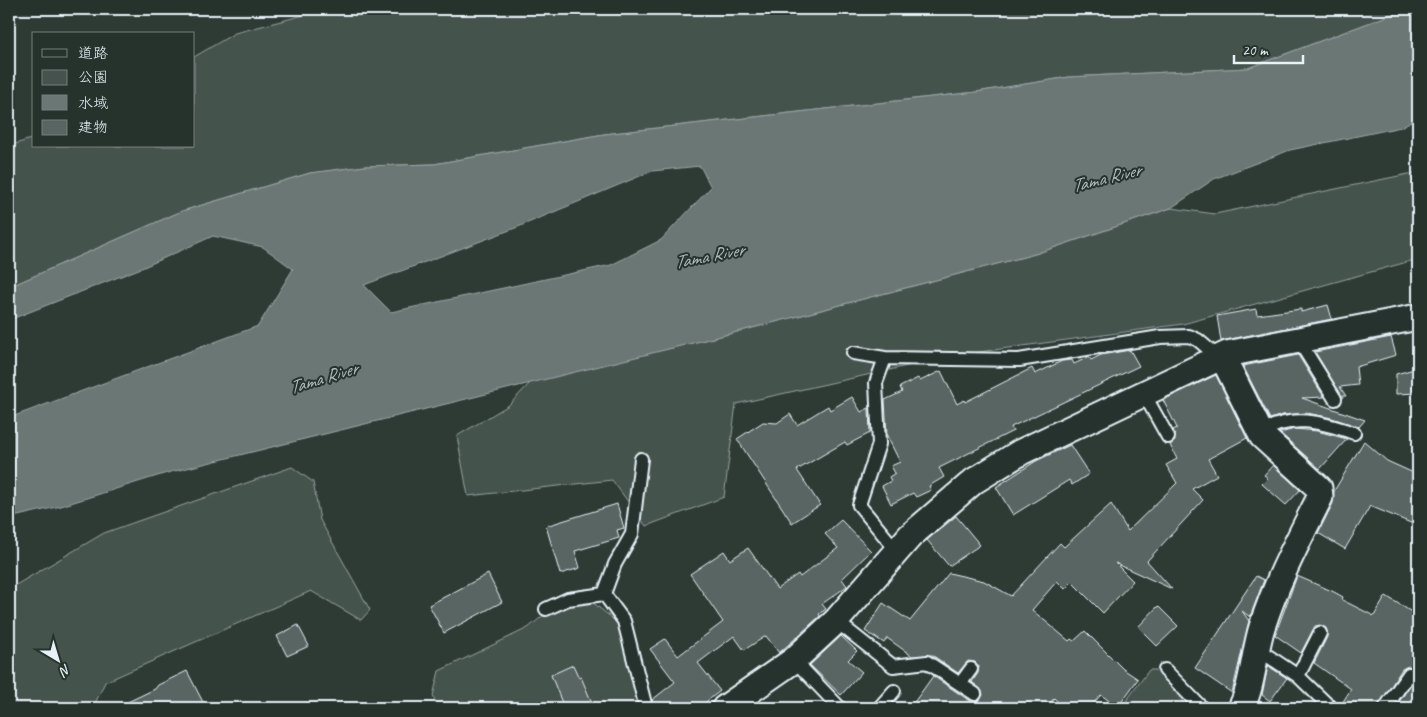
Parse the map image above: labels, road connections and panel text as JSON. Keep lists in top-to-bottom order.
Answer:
{
  "water": ["Tama River"],
  "legend": [
    "道路",
    "公園",
    "水域",
    "建物"
  ],
  "scale_bar": "20 m",
  "north": "bottom right"
}
